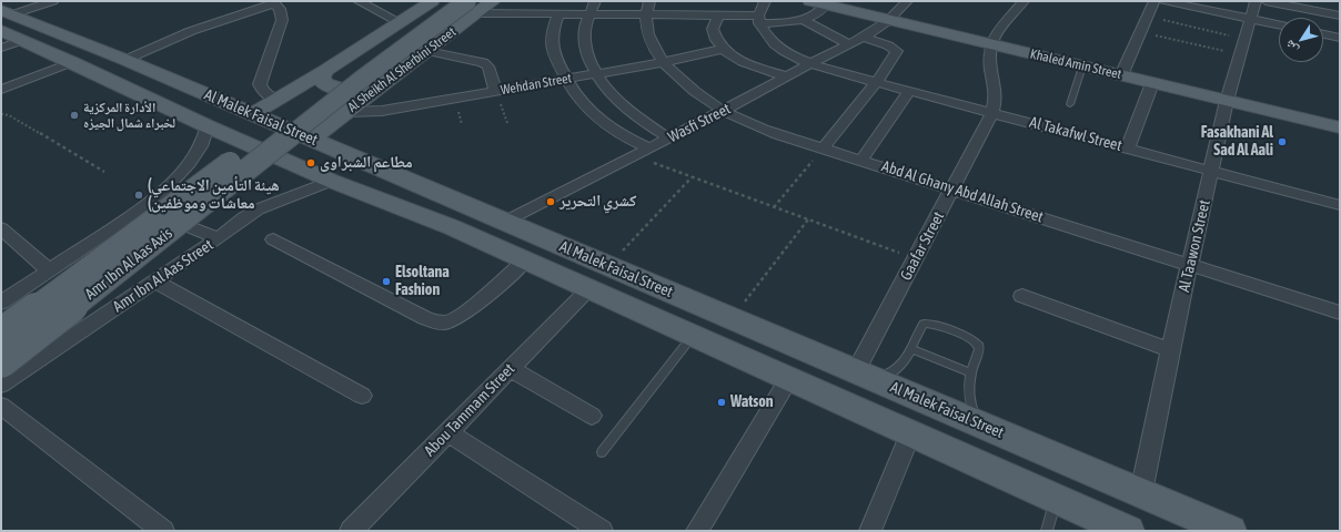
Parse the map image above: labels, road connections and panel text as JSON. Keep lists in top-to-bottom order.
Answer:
{
  "streets": {
    "main road": [
      "Khaled Amin Street",
      "Al Sheikh Al Sherbini Street",
      "Al Malek Faisal Street",
      "Amr Ibn Al Aas Axis"
    ],
    "street": [
      "Wehdan Street",
      "Wasfi Street",
      "Al Takafwl Street",
      "Abd Al Ghany Abd Allah Street",
      "Gaafar Street",
      "Al Taawon Street",
      "Amr Ibn Al Aas Street",
      "Abou Tammam Street"
    ]
  },
  "crossings": [
    ["Khaled Amin Street", "Wasfi Street"],
    ["Khaled Amin Street", "Gaafar Street"],
    ["Khaled Amin Street", "Al Taawon Street"],
    ["Al Sheikh Al Sherbini Street", "Wehdan Street"],
    ["Al Sheikh Al Sherbini Street", "Al Malek Faisal Street"],
    ["Al Sheikh Al Sherbini Street", "Amr Ibn Al Aas Axis"],
    ["Wehdan Street", "Abd Al Ghany Abd Allah Street"],
    ["Al Malek Faisal Street", "Wasfi Street"],
    ["Al Malek Faisal Street", "Gaafar Street"],
    ["Al Malek Faisal Street", "Al Taawon Street"],
    ["Al Malek Faisal Street", "Amr Ibn Al Aas Street"],
    ["Al Malek Faisal Street", "Abou Tammam Street"],
    ["Wasfi Street", "Al Takafwl Street"],
    ["Wasfi Street", "Abd Al Ghany Abd Allah Street"],
    ["Al Takafwl Street", "Gaafar Street"],
    ["Al Takafwl Street", "Al Taawon Street"],
    ["Abd Al Ghany Abd Allah Street", "Gaafar Street"],
    ["Abd Al Ghany Abd Allah Street", "Al Taawon Street"]
  ],
  "places": [
    "الأدارة المركزية لخبراء شمال الجيزه",
    "Fasakhani Al Sad Al Aali",
    "مطاعم الشبراوى",
    "(هيئة التأمين الاجتماعي (معاشات وموظفين",
    "كشري التحرير",
    "Elsoltana Fashion",
    "Watson"
  ],
  "north": "bottom left"
}
